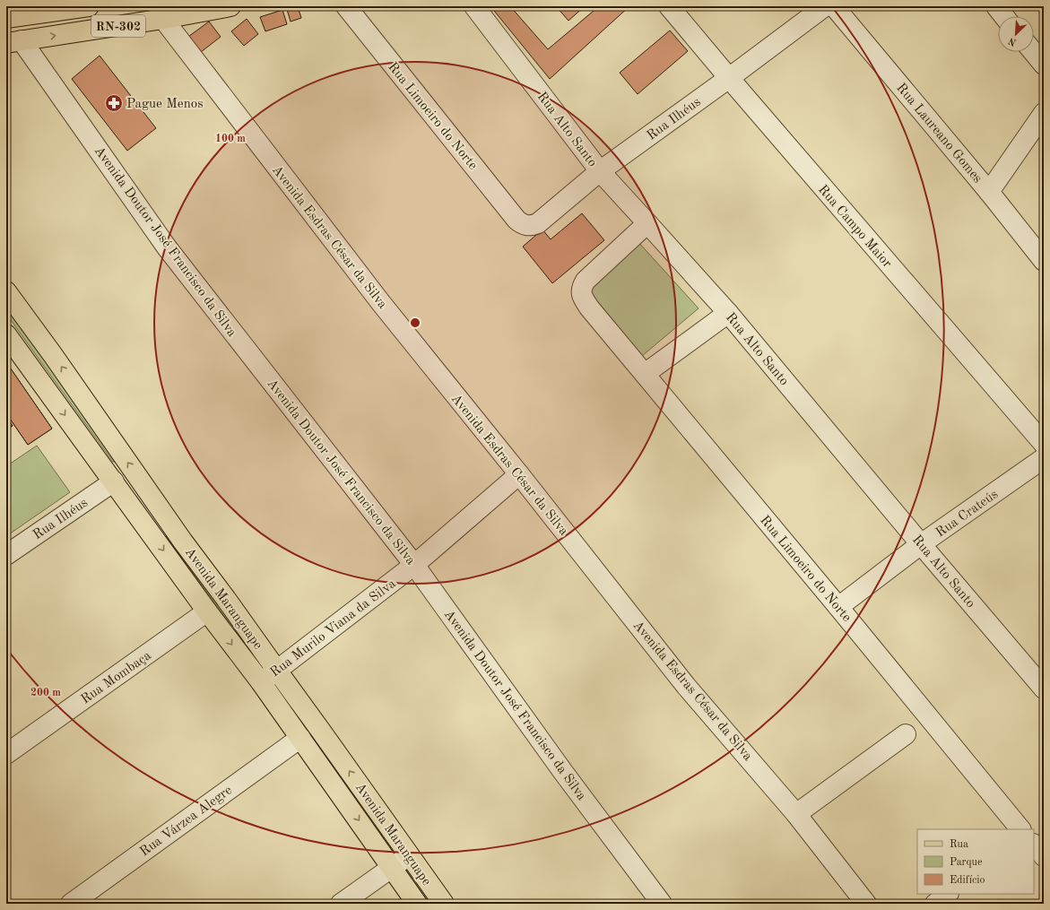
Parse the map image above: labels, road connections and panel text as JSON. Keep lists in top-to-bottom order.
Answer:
{
  "streets": {
    "main road": ["RN-302", "Avenida Maranguape"],
    "street": [
      "Rua Limoeiro do Norte",
      "Rua Ilhéus",
      "Rua Alto Santo",
      "Rua Laureano Gomes",
      "Rua Campo Maior",
      "Avenida Esdras César da Silva",
      "Avenida Doutor José Francisco da Silva",
      "Rua Crateús",
      "Rua Murilo Viana da Silva",
      "Rua Mombaça",
      "Rua Várzea Alegre"
    ]
  },
  "crossings": [
    ["RN-302", "Avenida Esdras César da Silva"],
    ["RN-302", "Avenida Doutor José Francisco da Silva"],
    ["Rua Limoeiro do Norte", "Rua Ilhéus"],
    ["Rua Limoeiro do Norte", "Rua Alto Santo"],
    ["Rua Limoeiro do Norte", "Rua Crateús"],
    ["Rua Ilhéus", "Rua Alto Santo"],
    ["Rua Ilhéus", "Rua Campo Maior"],
    ["Rua Ilhéus", "Avenida Maranguape"],
    ["Rua Alto Santo", "Rua Crateús"],
    ["Avenida Esdras César da Silva", "Rua Murilo Viana da Silva"],
    ["Avenida Doutor José Francisco da Silva", "Rua Murilo Viana da Silva"],
    ["Avenida Maranguape", "Rua Murilo Viana da Silva"],
    ["Avenida Maranguape", "Rua Mombaça"],
    ["Avenida Maranguape", "Rua Várzea Alegre"]
  ],
  "places": {
    "pharmacy": ["Pague Menos"]
  },
  "legend": ["Rua", "Parque", "Edifício"],
  "north": "bottom left",
  "rings": ["100 m", "200 m"]
}
